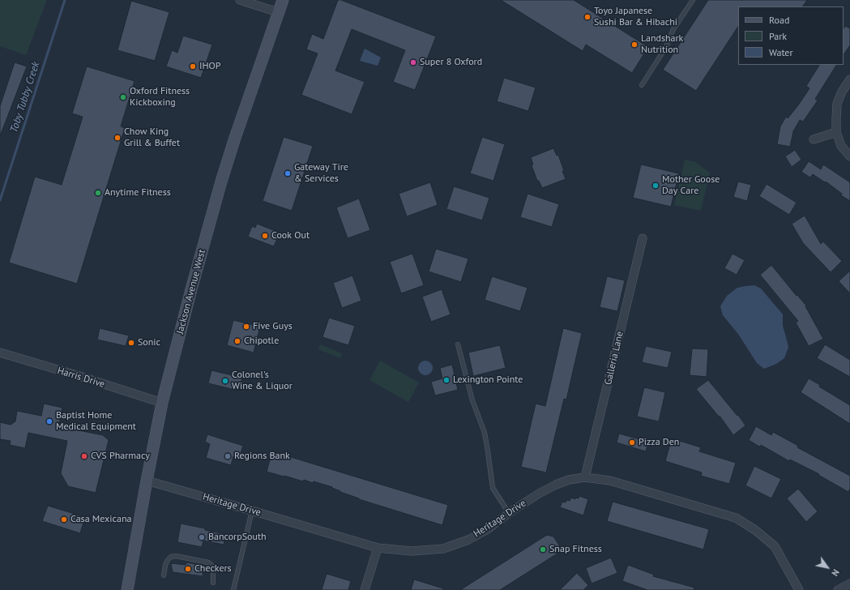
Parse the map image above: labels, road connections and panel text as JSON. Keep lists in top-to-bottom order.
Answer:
{
  "streets": {
    "main road": ["Jackson Avenue West"],
    "street": ["Galleria Lane", "Harris Drive", "Heritage Drive"]
  },
  "crossings": [
    ["Jackson Avenue West", "Harris Drive"],
    ["Jackson Avenue West", "Heritage Drive"],
    ["Galleria Lane", "Heritage Drive"]
  ],
  "water": ["Toby Tubby Creek"],
  "places": [
    "Toyo Japanese Sushi Bar & Hibachi",
    "Landshark Nutrition",
    "Super 8 Oxford",
    "IHOP",
    "Oxford Fitness Kickboxing",
    "Chow King Grill & Buffet",
    "Gateway Tire & Services",
    "Mother Goose Day Care",
    "Anytime Fitness",
    "Cook Out",
    "Five Guys",
    "Chipotle",
    "Sonic",
    "Lexington Pointe",
    "Colonel's Wine & Liquor",
    "Baptist Home Medical Equipment",
    "Pizza Den",
    "CVS Pharmacy",
    "Regions Bank",
    "Casa Mexicana",
    "BancorpSouth",
    "Snap Fitness",
    "Checkers"
  ],
  "legend": ["Road", "Park", "Water"],
  "north": "bottom right"
}
